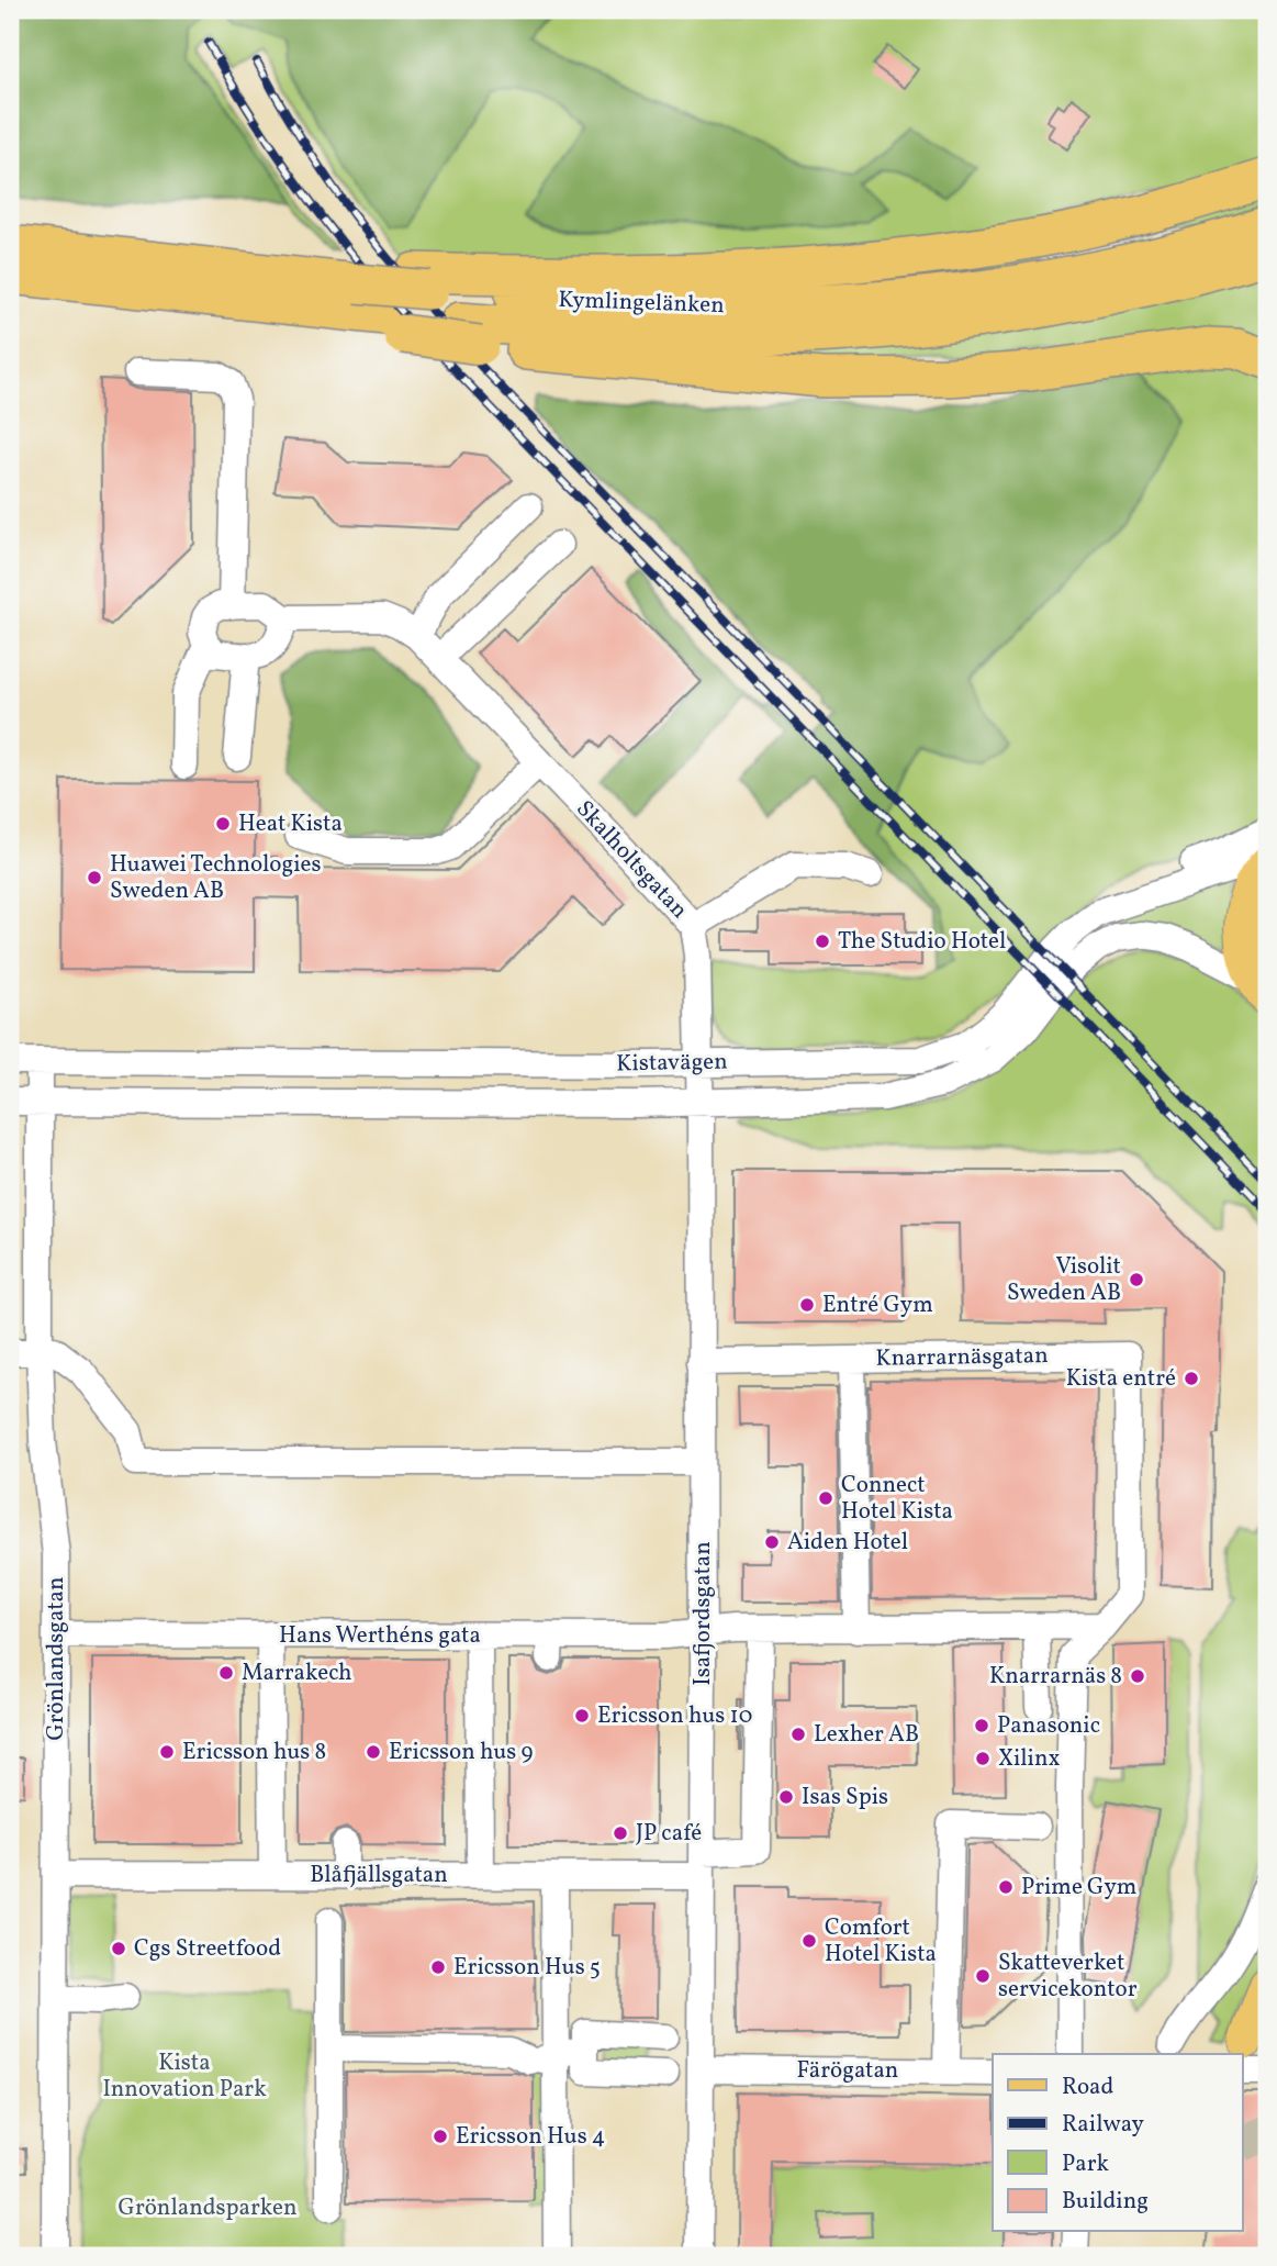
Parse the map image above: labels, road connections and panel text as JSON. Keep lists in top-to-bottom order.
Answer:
{
  "streets": {
    "highway": ["Kymlingelänken"],
    "street": [
      "Skalholtsgatan",
      "Kistavägen",
      "Knarrarnäsgatan",
      "Isafjordsgatan",
      "Hans Werthéns gata",
      "Grönlandsgatan",
      "Blåfjällsgatan",
      "Färögatan"
    ]
  },
  "crossings": [
    ["Skalholtsgatan", "Kistavägen"],
    ["Skalholtsgatan", "Isafjordsgatan"],
    ["Kistavägen", "Isafjordsgatan"],
    ["Kistavägen", "Grönlandsgatan"],
    ["Knarrarnäsgatan", "Isafjordsgatan"],
    ["Isafjordsgatan", "Hans Werthéns gata"],
    ["Isafjordsgatan", "Blåfjällsgatan"],
    ["Isafjordsgatan", "Färögatan"],
    ["Hans Werthéns gata", "Grönlandsgatan"],
    ["Grönlandsgatan", "Blåfjällsgatan"]
  ],
  "parks": ["Kista Innovation Park", "Grönlandsparken"],
  "places": [
    "Heat Kista",
    "Huawei Technologies Sweden AB",
    "The Studio Hotel",
    "Visolit Sweden AB",
    "Entré Gym",
    "Kista entré",
    "Connect Hotel Kista",
    "Aiden Hotel",
    "Marrakech",
    "Knarrarnäs 8",
    "Ericsson hus 10",
    "Panasonic",
    "Lexher AB",
    "Ericsson hus 8",
    "Ericsson hus 9",
    "Xilinx",
    "Isas Spis",
    "JP café",
    "Prime Gym",
    "Comfort Hotel Kista",
    "Cgs Streetfood",
    "Ericsson Hus 5",
    "Skatteverket servicekontor",
    "Ericsson Hus 4"
  ],
  "legend": [
    "Road",
    "Railway",
    "Park",
    "Building"
  ]
}
